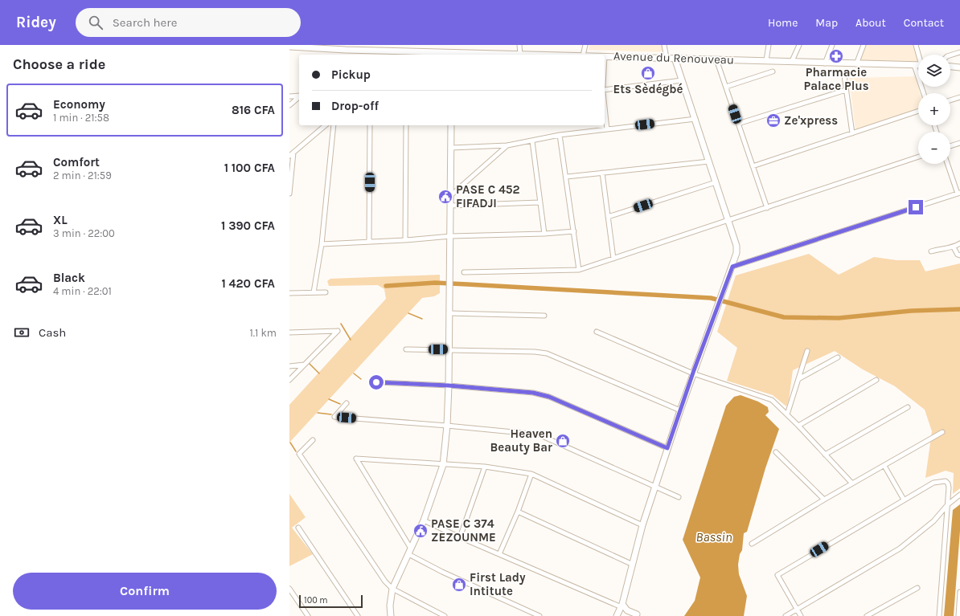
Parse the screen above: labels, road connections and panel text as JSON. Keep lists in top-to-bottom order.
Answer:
{
  "streets": {
    "street": ["Avenue du Renouveau"]
  },
  "water": ["Bassin"],
  "places": {
    "pharmacy": ["Pharmacie Palace Plus"],
    "shop": ["Ets Sèdégbé", "Heaven Beauty Bar", "First Lady Intitute"],
    "office": ["Ze'xpress"],
    "public building": ["PASE C 452 FIFADJI", "PASE C 374 ZEZOUNME"]
  },
  "scale_bar": "100 m",
  "page": {
    "header": "Ridey",
    "search": "Search here",
    "nav": [
      "Home",
      "Map",
      "About",
      "Contact"
    ],
    "heading": "Choose a ride",
    "map_buttons": ["+", "−"],
    "banner": ["Pickup", "Drop-off"],
    "list": [
      {
        "name": "Economy",
        "note": "1 min · 21:58",
        "value": "816 CFA"
      },
      {
        "name": "Comfort",
        "note": "2 min · 21:59",
        "value": "1 100 CFA"
      },
      {
        "name": "XL",
        "note": "3 min · 22:00",
        "value": "1 390 CFA"
      },
      {
        "name": "Black",
        "note": "4 min · 22:01",
        "value": "1 420 CFA"
      }
    ],
    "pay": ["Cash", "1.1 km"],
    "buttons": "Confirm",
    "scale": "100 m"
  }
}
